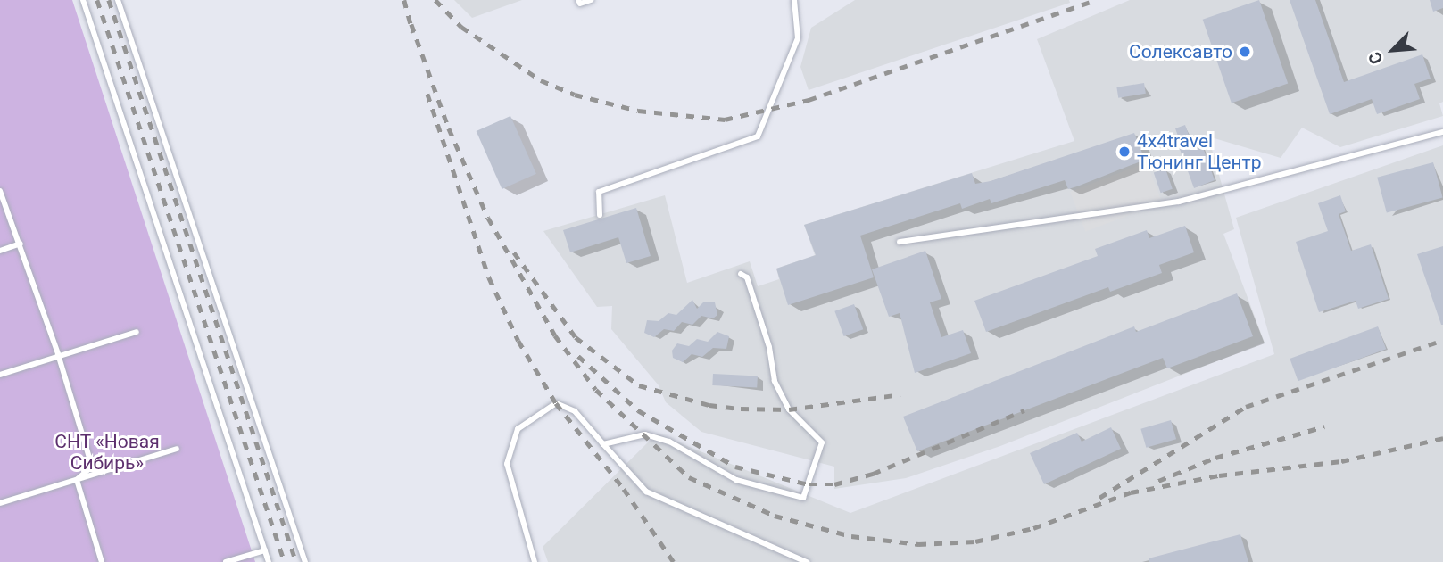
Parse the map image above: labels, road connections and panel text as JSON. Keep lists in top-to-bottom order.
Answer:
{
  "parks": ["СНТ «Новая Сибирь»"],
  "places": ["Солексавто", "4x4travel Тюнинг Центр"],
  "north": "bottom left"
}
